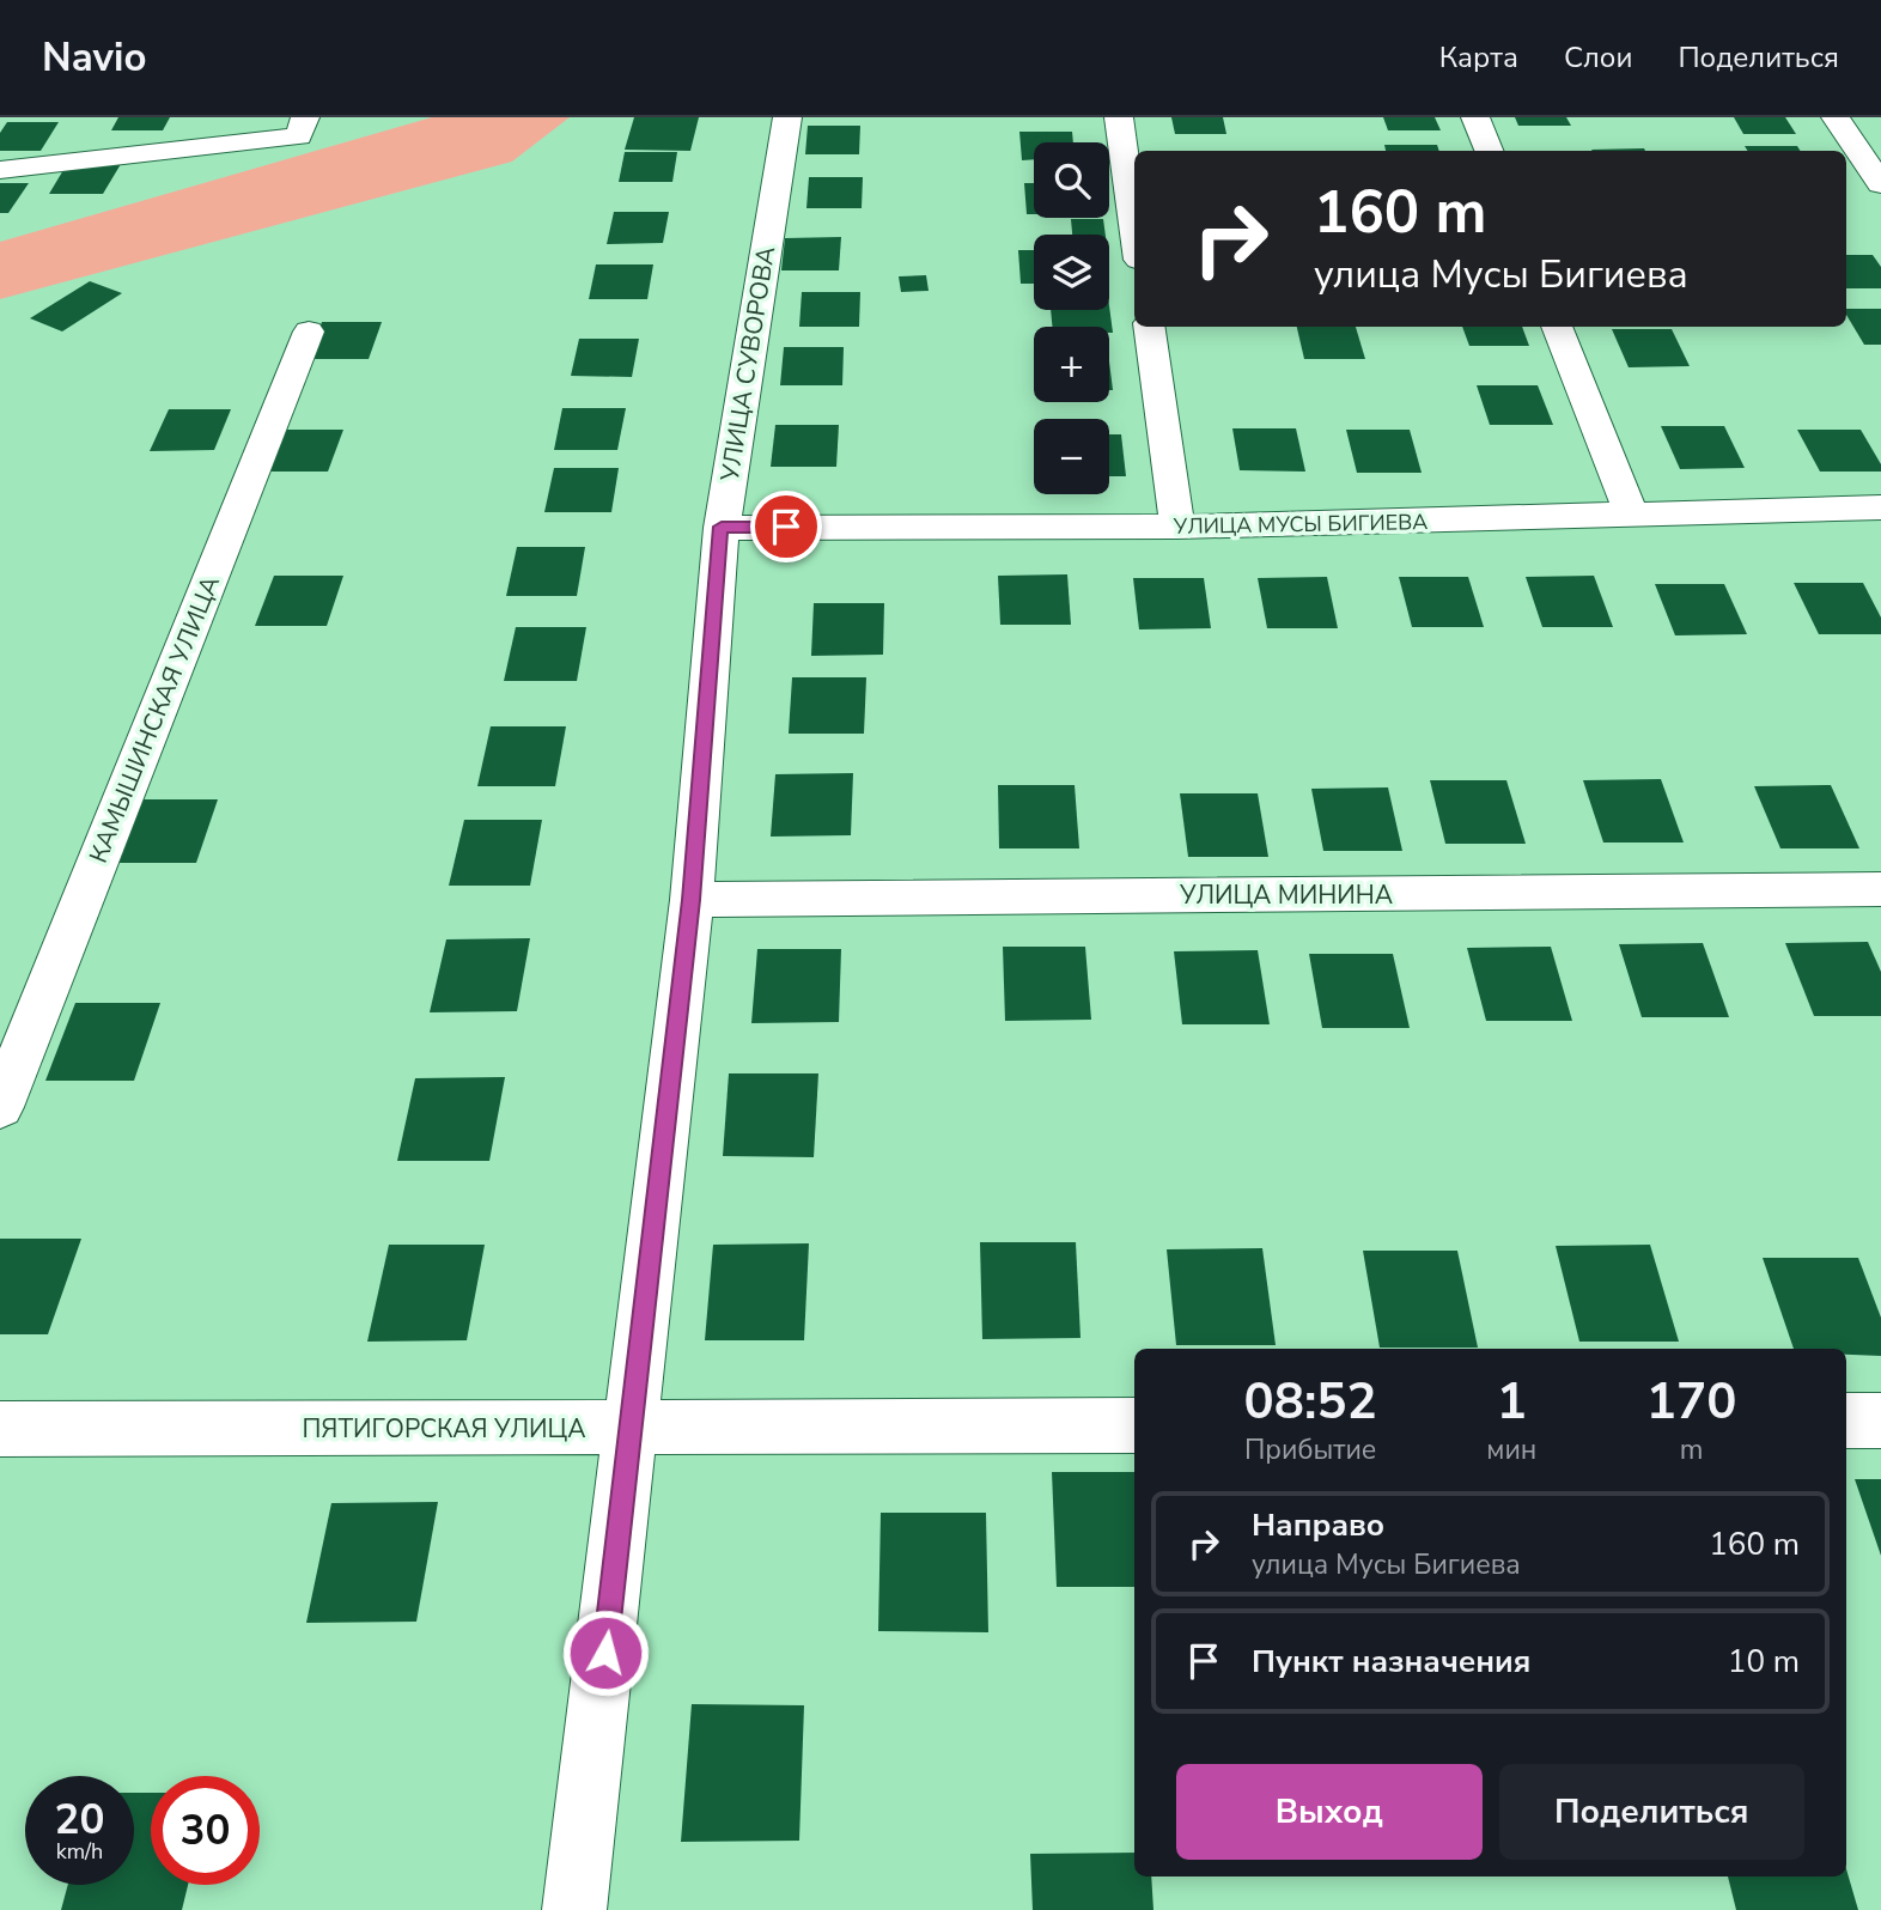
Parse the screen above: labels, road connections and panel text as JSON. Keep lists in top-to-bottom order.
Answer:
{
  "streets": {
    "street": [
      "УЛИЦА СУВОРОВА",
      "УЛИЦА МУСЫ БИГИЕВА",
      "КАМЫШИНСКАЯ УЛИЦА",
      "УЛИЦА МИНИНА",
      "ПЯТИГОРСКАЯ УЛИЦА"
    ]
  },
  "crossings": [
    ["УЛИЦА СУВОРОВА", "УЛИЦА МУСЫ БИГИЕВА"],
    ["УЛИЦА СУВОРОВА", "УЛИЦА МИНИНА"],
    ["УЛИЦА СУВОРОВА", "ПЯТИГОРСКАЯ УЛИЦА"]
  ],
  "page": {
    "header": "Navio",
    "nav": ["Карта", "Слои", "Поделиться"],
    "map_buttons": ["+", "−"],
    "turn": ["160 m", "улица Мусы Бигиева"],
    "eta": [
      "08:52",
      "Прибытие",
      "1",
      "мин",
      "170",
      "m"
    ],
    "list": [
      {
        "name": "Направо",
        "note": "улица Мусы Бигиева",
        "value": "160 m"
      },
      {
        "name": "Пункт назначения",
        "value": "10 m"
      }
    ],
    "buttons": ["Выход", "Поделиться"],
    "speed": "20 km/h",
    "limit": "30"
  }
}
